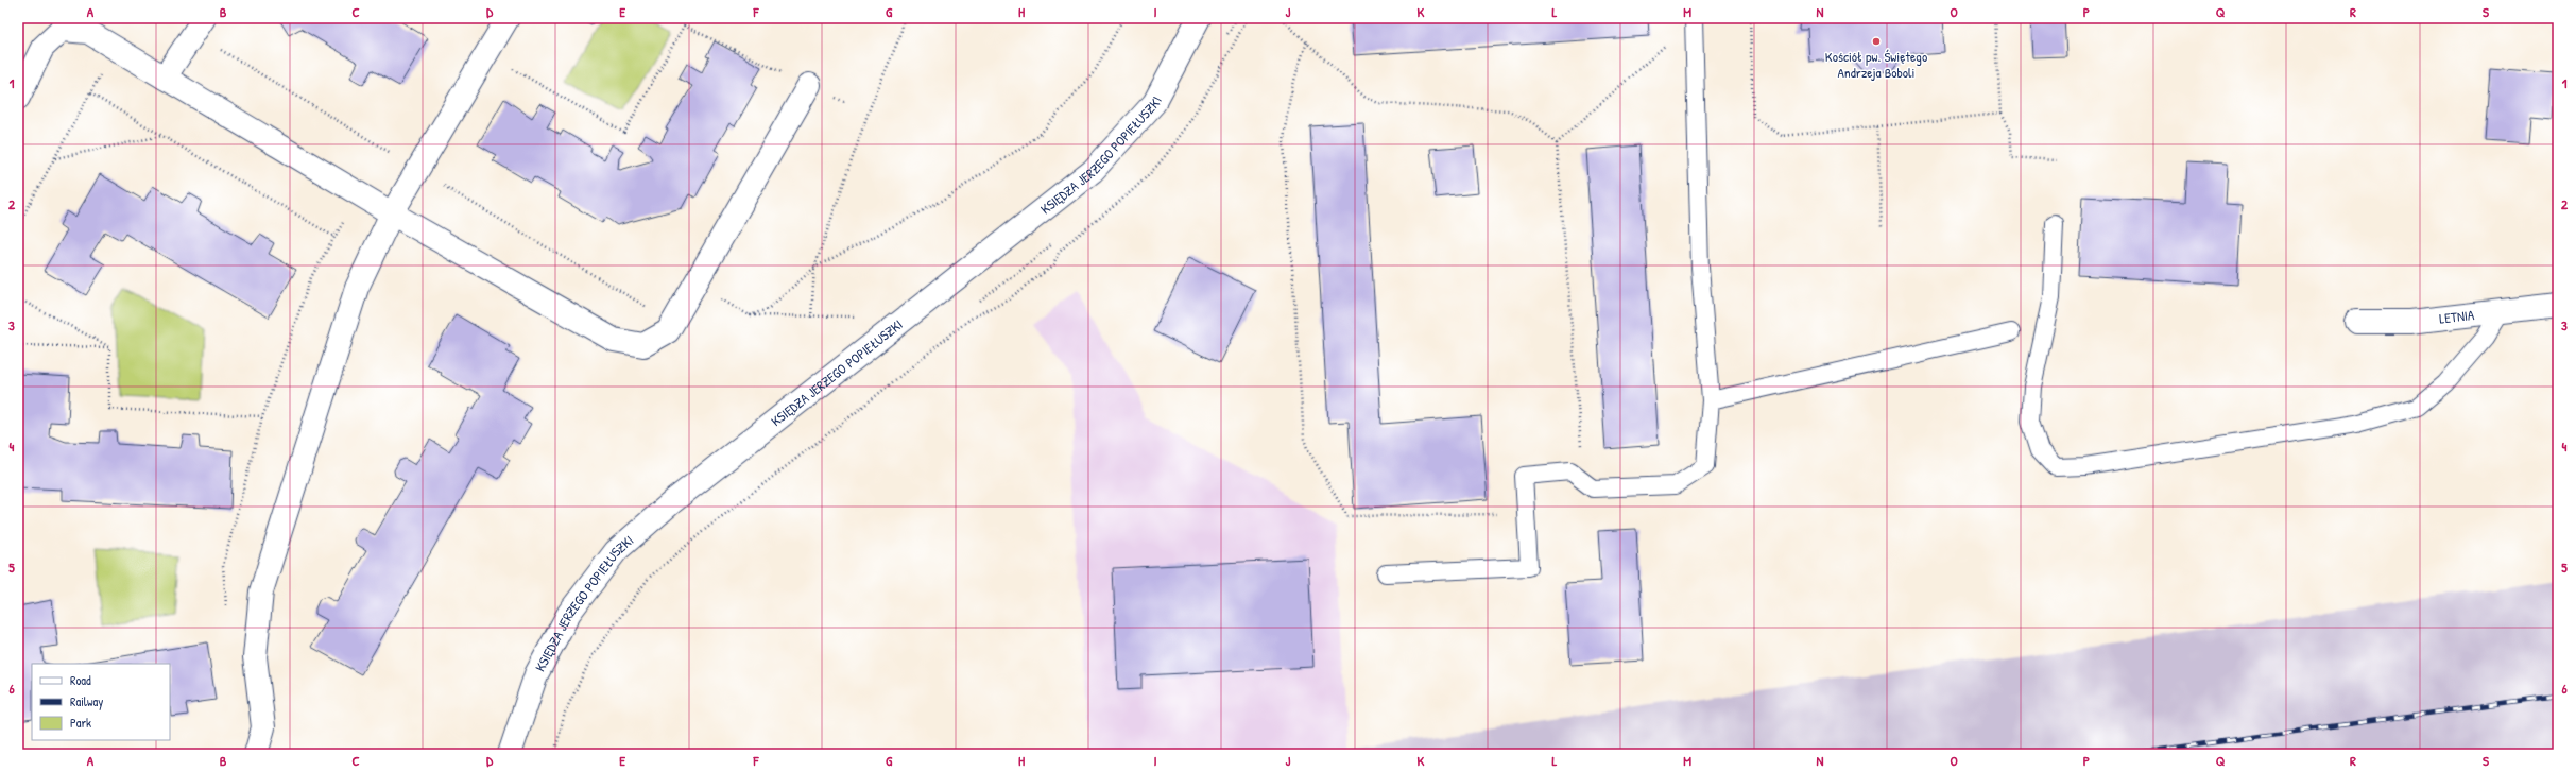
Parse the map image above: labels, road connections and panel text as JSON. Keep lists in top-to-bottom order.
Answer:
{
  "streets": {
    "street": ["KSIĘDZA JERZEGO POPIEŁUSZKI", "LETNIA"]
  },
  "places": ["Kościół pw. Świętego Andrzeja Boboli"],
  "legend": ["Road", "Railway", "Park"],
  "grid": {
    "columns": [
      "A",
      "B",
      "C",
      "D",
      "E",
      "F",
      "G",
      "H",
      "I",
      "J",
      "K",
      "L",
      "M",
      "N",
      "O",
      "P",
      "Q",
      "R",
      "S"
    ],
    "rows": [
      "1",
      "2",
      "3",
      "4",
      "5",
      "6"
    ]
  }
}
